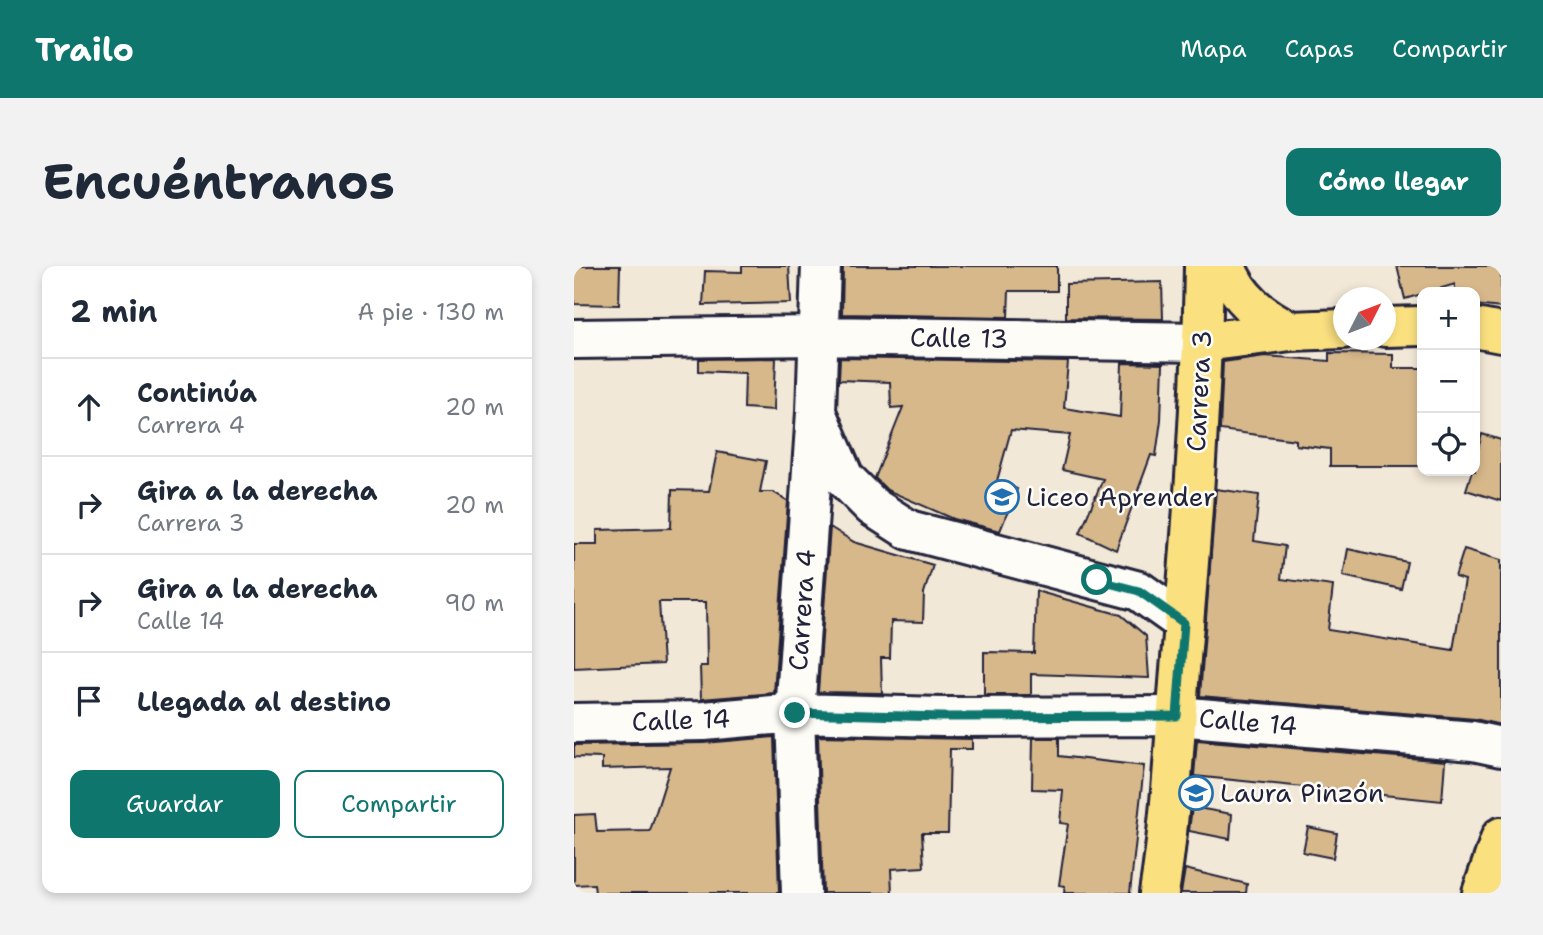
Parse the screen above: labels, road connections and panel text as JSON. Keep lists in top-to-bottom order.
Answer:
{
  "streets": {
    "main road": ["Calle 13", "Carrera 3"],
    "street": ["Carrera 4", "Calle 14"]
  },
  "crossings": [
    ["Calle 13", "Carrera 3"],
    ["Calle 13", "Carrera 4"],
    ["Carrera 3", "Carrera 4"],
    ["Carrera 3", "Calle 14"],
    ["Carrera 4", "Calle 14"]
  ],
  "places": {
    "school or university": ["Liceo Aprender", "Laura Pinzón"]
  },
  "north": "top right",
  "page": {
    "header": "Trailo",
    "nav": ["Mapa", "Capas", "Compartir"],
    "buttons": [
      "Cómo llegar",
      ["Guardar", "Compartir"]
    ],
    "title": "Encuéntranos",
    "heading": ["2 min", "A pie · 130 m"],
    "map_buttons": ["+", "−"],
    "list": [
      ["Continúa", "Carrera 4", "20 m"],
      ["Gira a la derecha", "Carrera 3", "20 m"],
      ["Gira a la derecha", "Calle 14", "90 m"],
      "Llegada al destino"
    ]
  }
}
